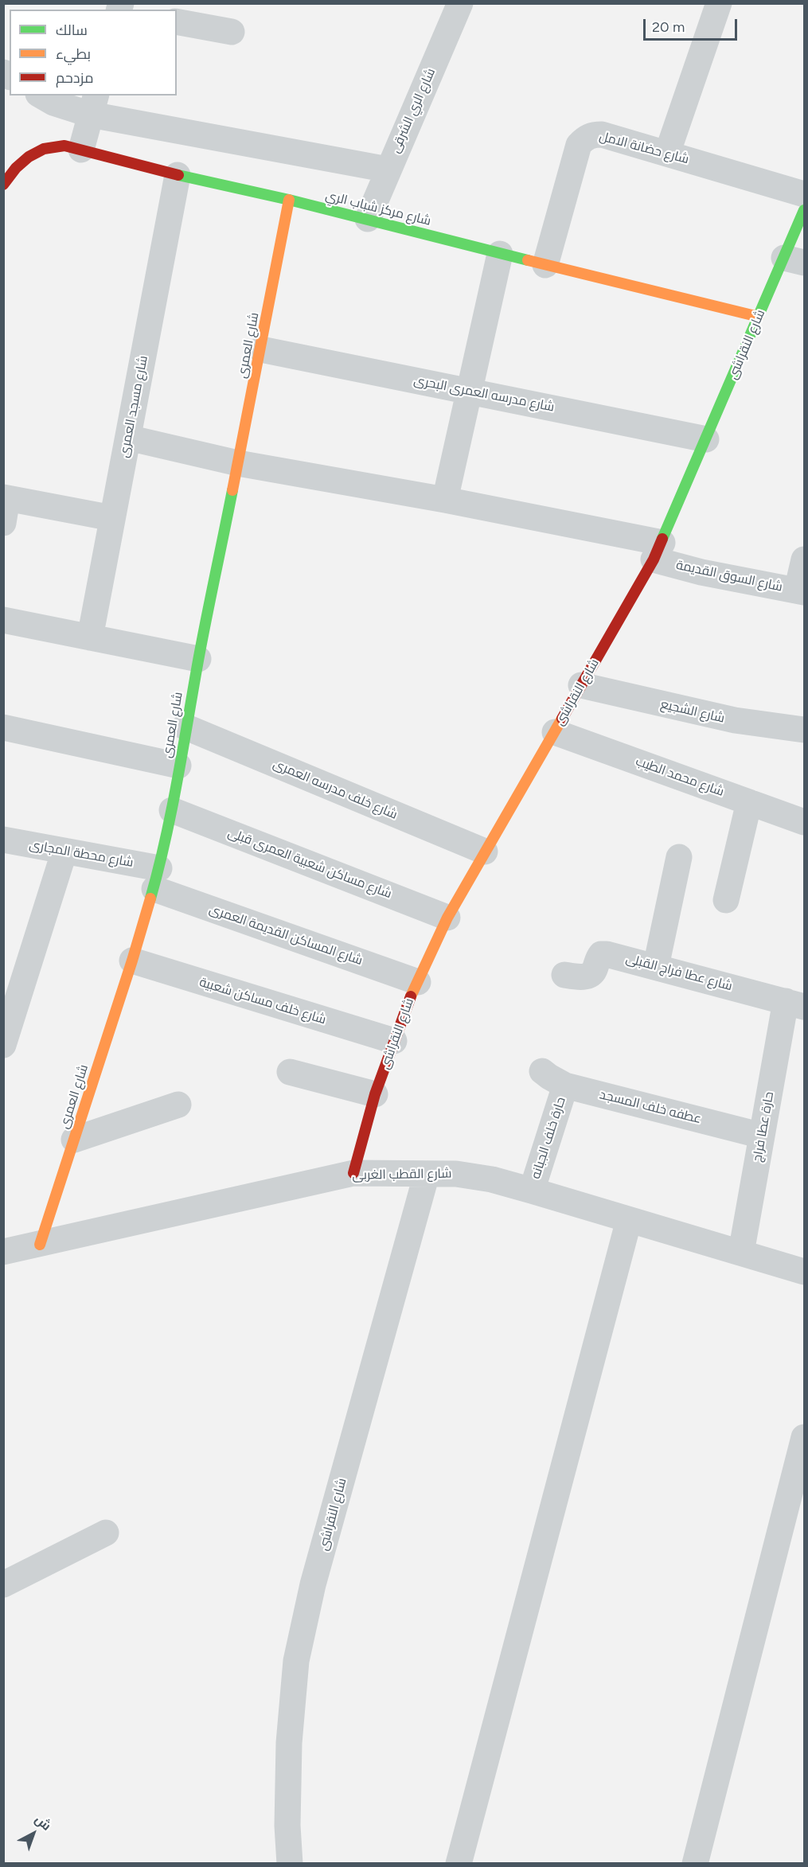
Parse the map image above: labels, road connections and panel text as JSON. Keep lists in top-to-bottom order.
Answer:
{
  "streets": {
    "street": [
      "شارع الري الشرقى",
      "شارع حضانة الامل",
      "شارع مركز شباب الري",
      "شارع النقراشى",
      "شارع العمرى",
      "شارع مدرسه العمرى البحرى",
      "شارع مسجد العمرى",
      "شارع السوق القديمة",
      "شارع الشجيع",
      "شارع محمد الطيب",
      "شارع خلف مدرسه العمرى",
      "شارع محطة المجارى",
      "شارع مساكن شعبية العمرى قبلى",
      "شارع المساكن القديمة العمرى",
      "شارع عطا فراج القبلى",
      "شارع خلف مساكن شعبية",
      "عطفه خلف المسجد",
      "حارة عطا فراج",
      "حارة خلف الجبانه",
      "شارع القطب الغربى"
    ]
  },
  "crossings": [
    ["شارع الري الشرقى", "شارع مركز شباب الري"],
    ["شارع حضانة الامل", "شارع مركز شباب الري"],
    ["شارع مركز شباب الري", "شارع النقراشى"],
    ["شارع مركز شباب الري", "شارع العمرى"],
    ["شارع مركز شباب الري", "شارع مسجد العمرى"],
    ["شارع النقراشى", "شارع مدرسه العمرى البحرى"],
    ["شارع النقراشى", "شارع السوق القديمة"],
    ["شارع النقراشى", "شارع الشجيع"],
    ["شارع النقراشى", "شارع محمد الطيب"],
    ["شارع النقراشى", "شارع خلف مدرسه العمرى"],
    ["شارع النقراشى", "شارع مساكن شعبية العمرى قبلى"],
    ["شارع النقراشى", "شارع المساكن القديمة العمرى"],
    ["شارع النقراشى", "شارع خلف مساكن شعبية"],
    ["شارع النقراشى", "شارع القطب الغربى"],
    ["شارع العمرى", "شارع مدرسه العمرى البحرى"],
    ["شارع العمرى", "شارع السوق القديمة"],
    ["شارع العمرى", "شارع خلف مدرسه العمرى"],
    ["شارع العمرى", "شارع محطة المجارى"],
    ["شارع العمرى", "شارع مساكن شعبية العمرى قبلى"],
    ["شارع العمرى", "شارع المساكن القديمة العمرى"],
    ["شارع العمرى", "شارع خلف مساكن شعبية"],
    ["شارع العمرى", "شارع القطب الغربى"],
    ["شارع مسجد العمرى", "شارع السوق القديمة"],
    ["شارع محطة المجارى", "شارع المساكن القديمة العمرى"],
    ["شارع عطا فراج القبلى", "حارة عطا فراج"],
    ["عطفه خلف المسجد", "حارة عطا فراج"],
    ["عطفه خلف المسجد", "حارة خلف الجبانه"],
    ["حارة عطا فراج", "شارع القطب الغربى"],
    ["حارة خلف الجبانه", "شارع القطب الغربى"]
  ],
  "legend": ["سالك", "بطيء", "مزدحم"],
  "scale_bar": "20 m",
  "north": "top right"
}
